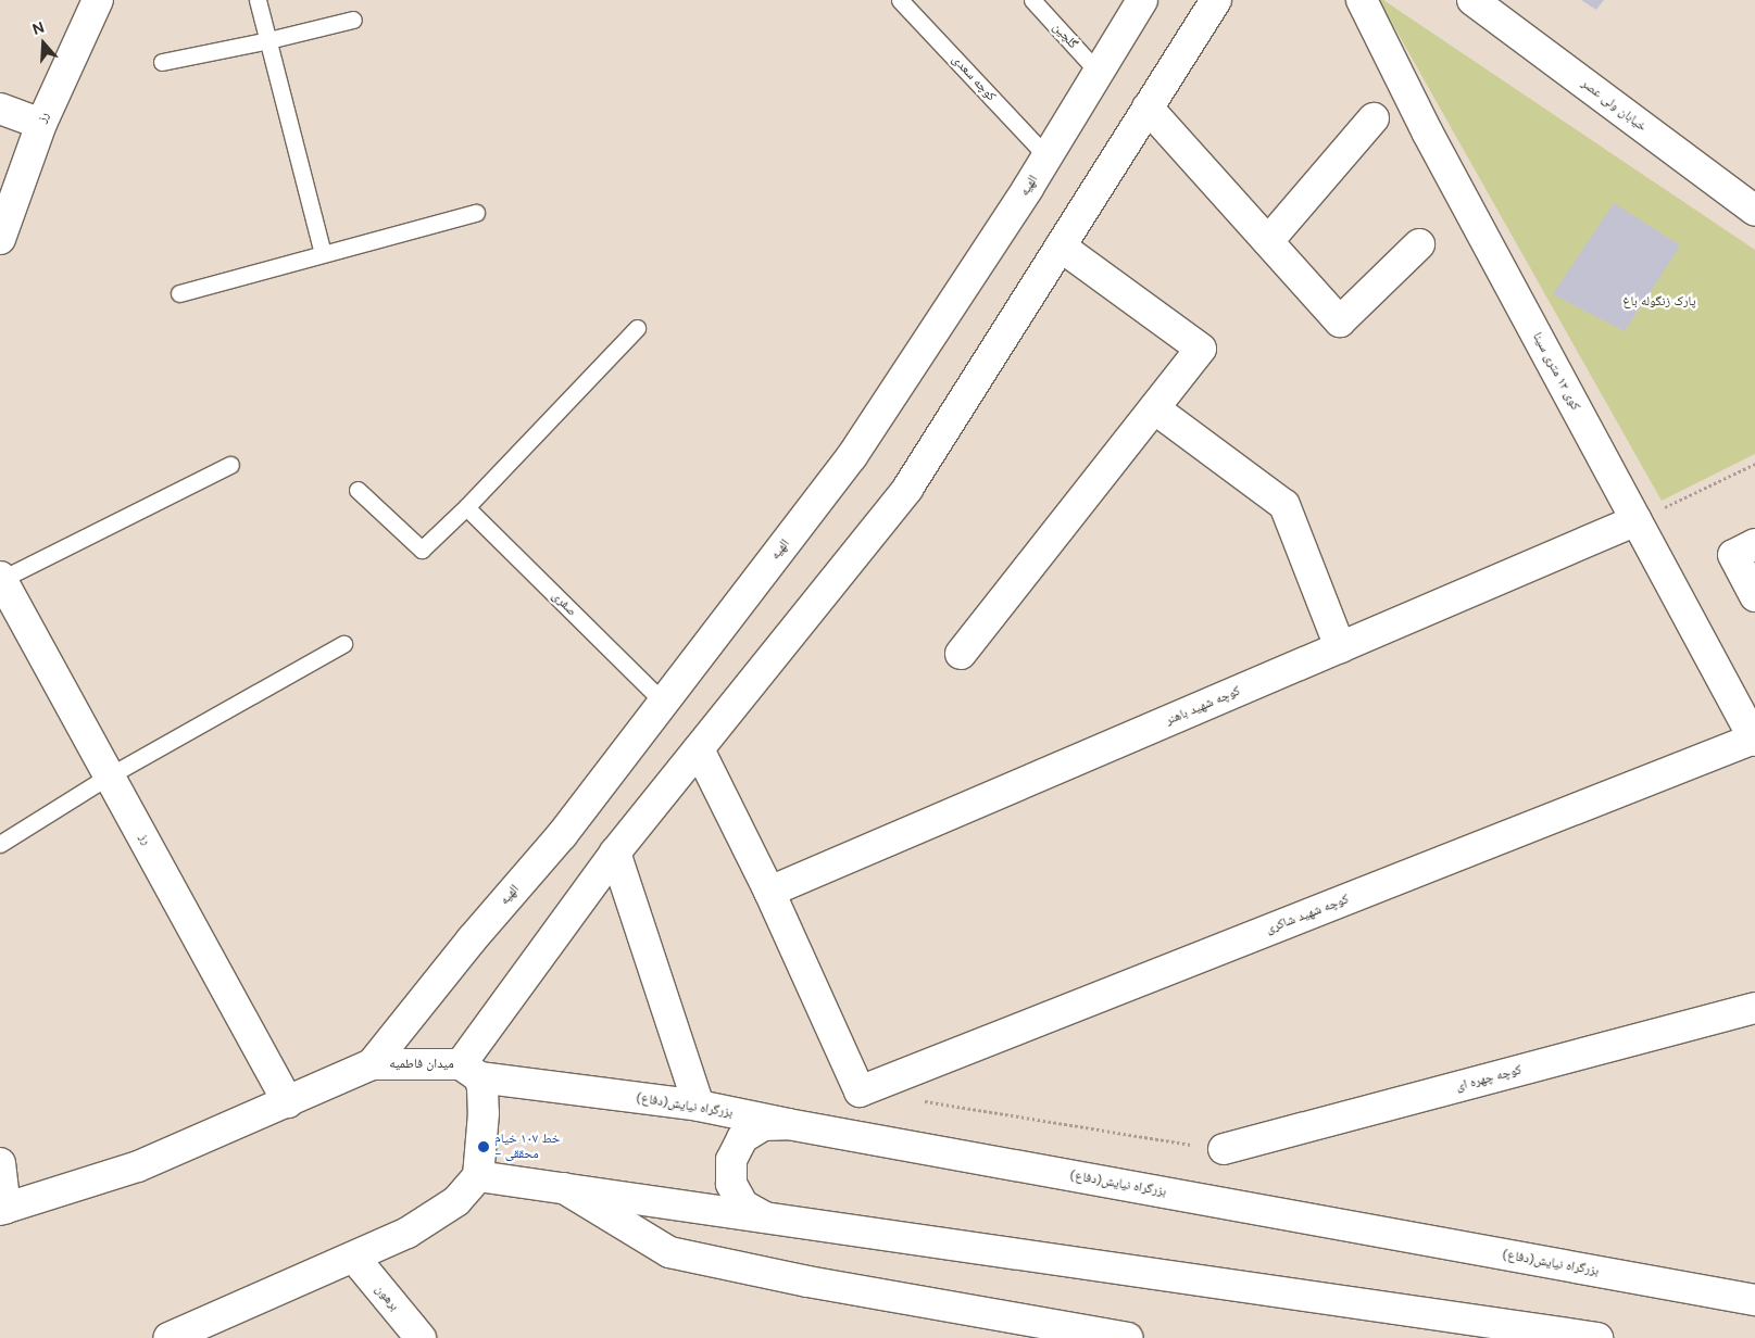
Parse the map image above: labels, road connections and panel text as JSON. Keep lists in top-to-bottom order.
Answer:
{
  "streets": {
    "main road": [
      "خیابان ولی عصر",
      "رز",
      "الهیه",
      "کوی ۱۲ متری سینا",
      "کوچه شهید باهنر",
      "کوچه شهید شاکری",
      "میدان فاطمیه",
      "کوچه چهره ای",
      "بزرگراه نیایش(دفاع)",
      "برهون"
    ],
    "lane": ["گلچین", "کوچه سعدی", "صفری"]
  },
  "crossings": [
    ["گلچین", "الهیه"],
    ["کوچه سعدی", "الهیه"],
    ["رز", "میدان فاطمیه"],
    ["الهیه", "صفری"],
    ["الهیه", "میدان فاطمیه"],
    ["کوی ۱۲ متری سینا", "کوچه شهید باهنر"],
    ["کوی ۱۲ متری سینا", "کوچه شهید شاکری"],
    ["کوچه شهید باهنر", "کوچه شهید شاکری"],
    ["میدان فاطمیه", "بزرگراه نیایش(دفاع)"]
  ],
  "parks": ["پارک زنگوله باغ"],
  "places": ["خط ۱۰۷ خیام - محققی"],
  "north": "top"
}
